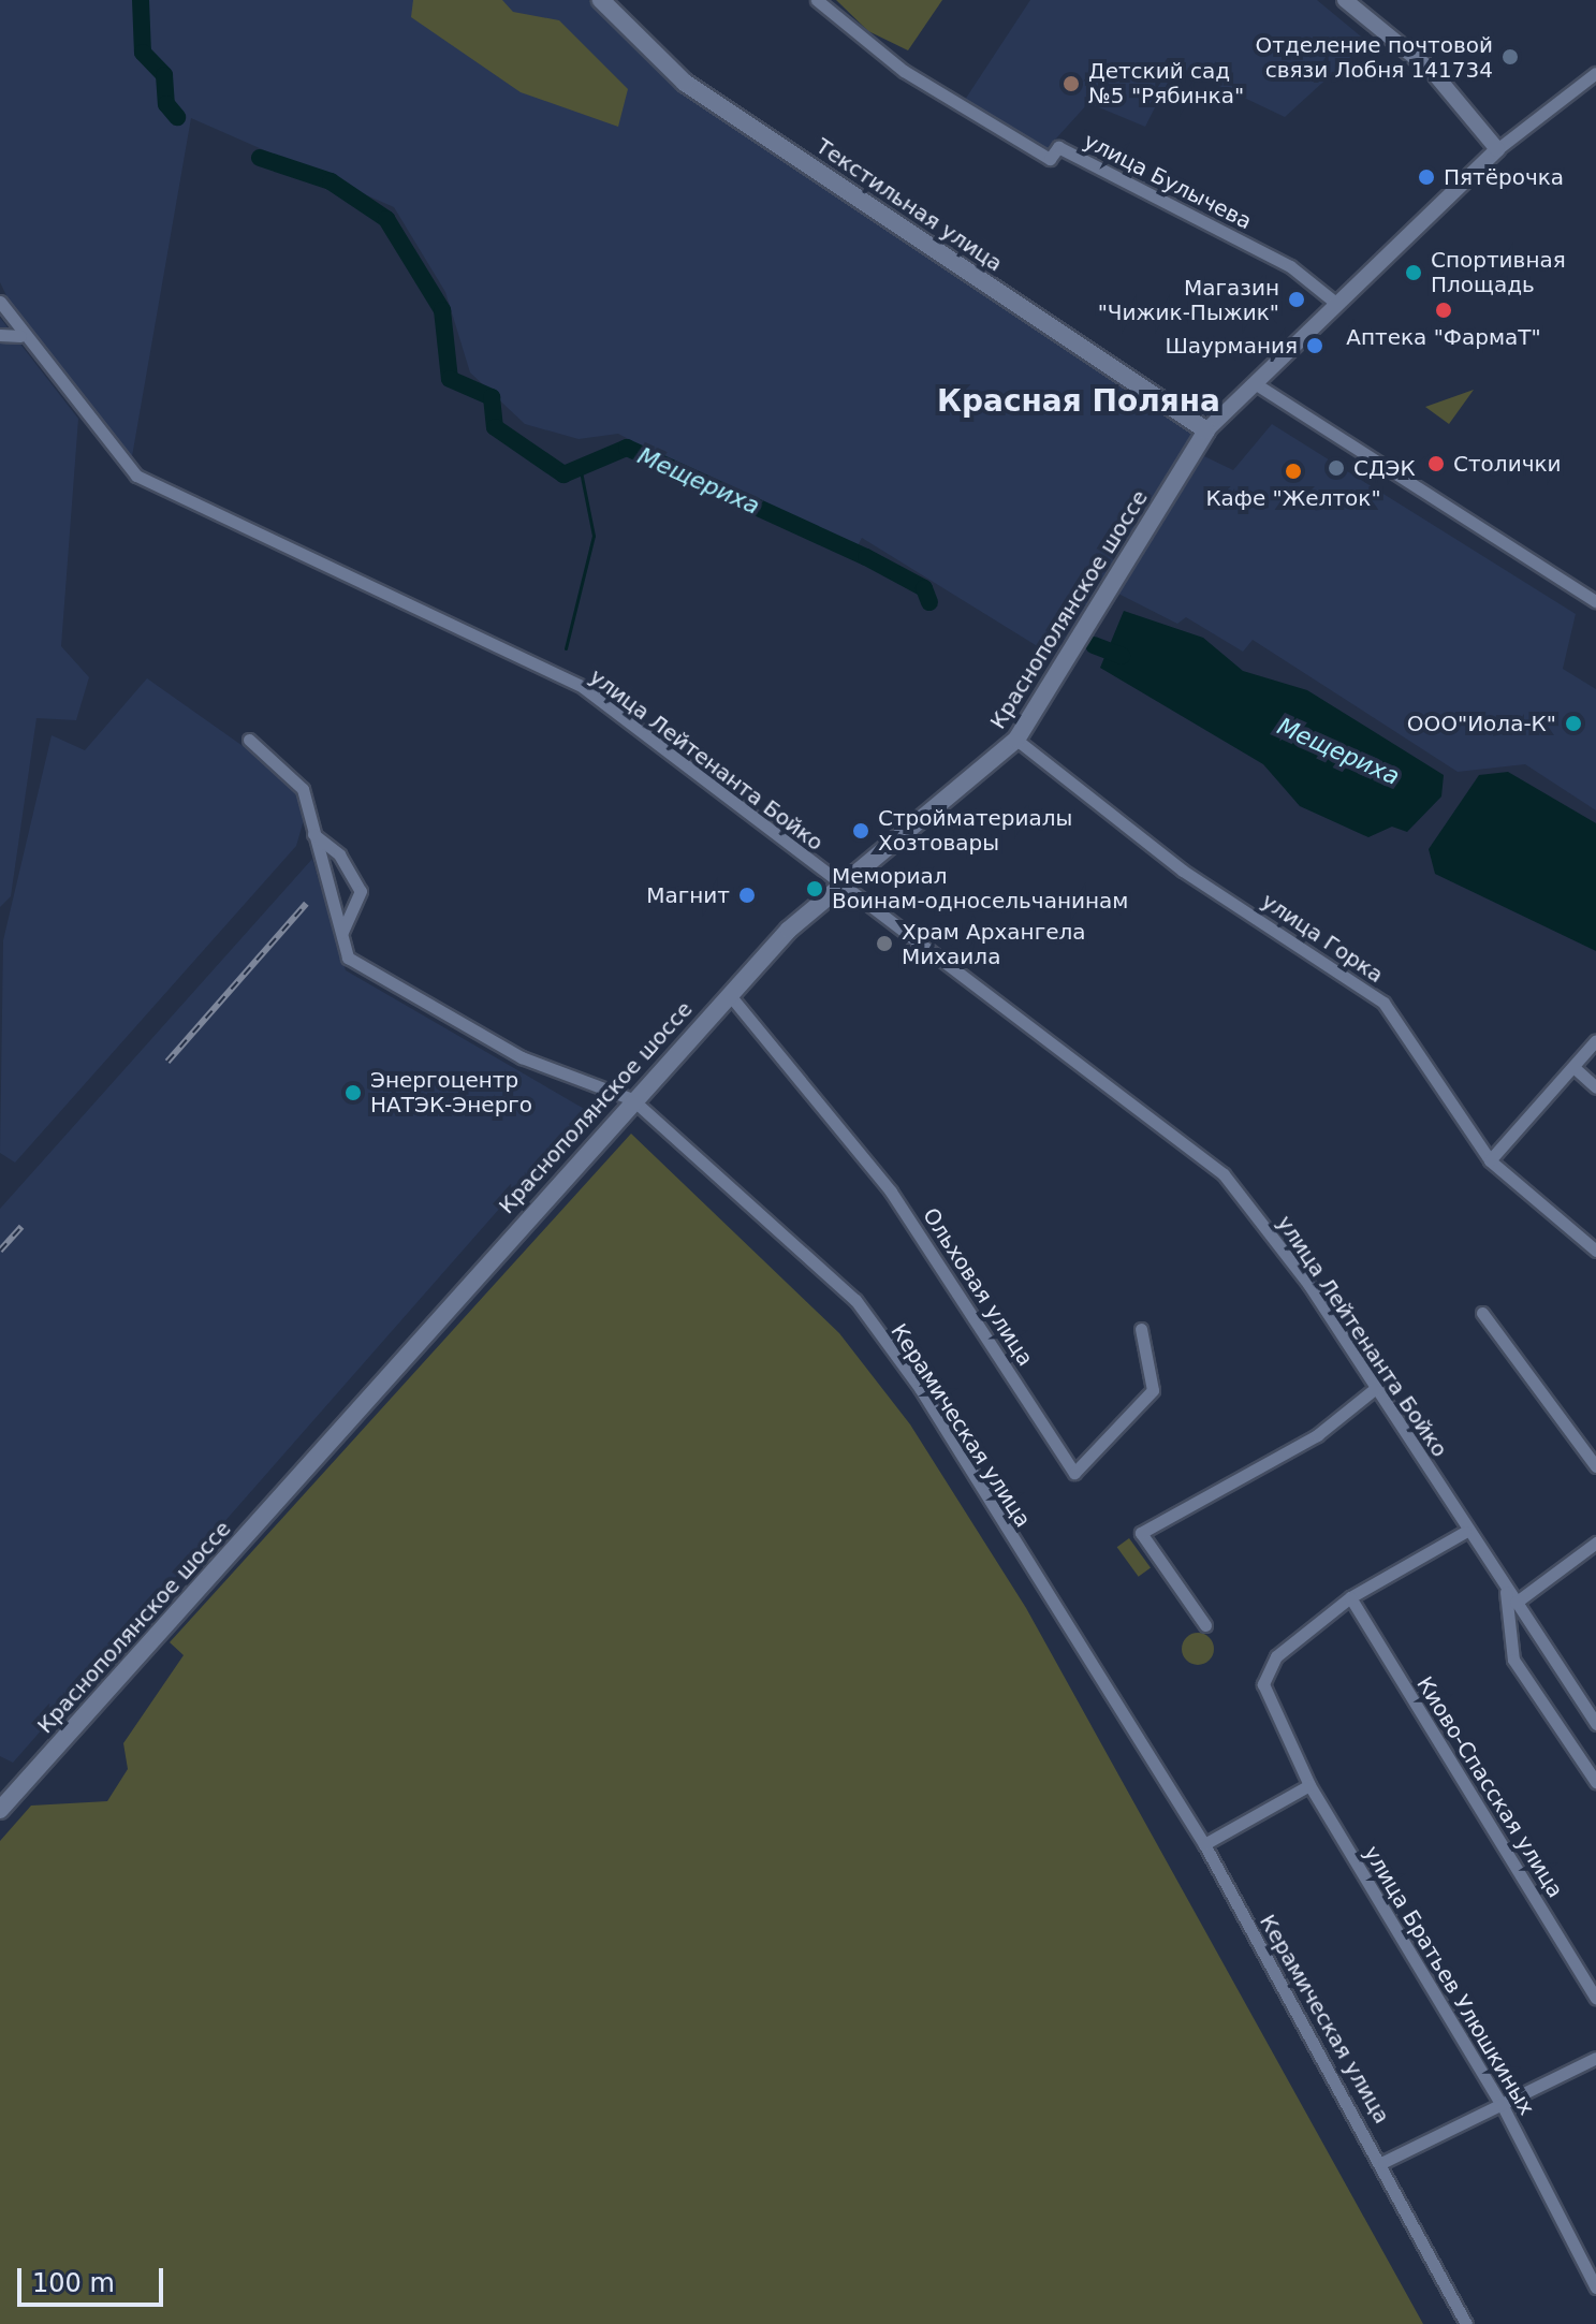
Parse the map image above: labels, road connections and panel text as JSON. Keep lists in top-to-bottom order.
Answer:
{
  "streets": {
    "main road": ["Текстильная улица", "Краснополянское шоссе"],
    "street": [
      "улица Булычева",
      "улица Лейтенанта Бойко",
      "улица Горка",
      "Ольховая улица",
      "Керамическая улица",
      "Киово-Спасская улица",
      "улица Братьев Улюшкиных"
    ]
  },
  "crossings": [
    ["Текстильная улица", "Краснополянское шоссе"],
    ["Краснополянское шоссе", "улица Лейтенанта Бойко"],
    ["Краснополянское шоссе", "улица Горка"],
    ["Краснополянское шоссе", "Ольховая улица"],
    ["Краснополянское шоссе", "Керамическая улица"],
    ["Киово-Спасская улица", "улица Братьев Улюшкиных"]
  ],
  "districts": ["Красная Поляна"],
  "water": ["Мещериха"],
  "places": [
    "Отделение почтовой связи Лобня 141734",
    "Детский сад №5 \"Рябинка\"",
    "Пятёрочка",
    "Спортивная Площадь",
    "Магазин \"Чижик-Пыжик\"",
    "Аптека \"ФармаТ\"",
    "Шаурмания",
    "Столички",
    "СДЭК",
    "Кафе \"Желток\"",
    "ООО\"Иола-К\"",
    "Стройматериалы Хозтовары",
    "Мемориал Воинам-односельчанинам",
    "Магнит",
    "Храм Архангела Михаила",
    "Энергоцентр НАТЭК-Энерго"
  ],
  "scale_bar": "100 m"
}
